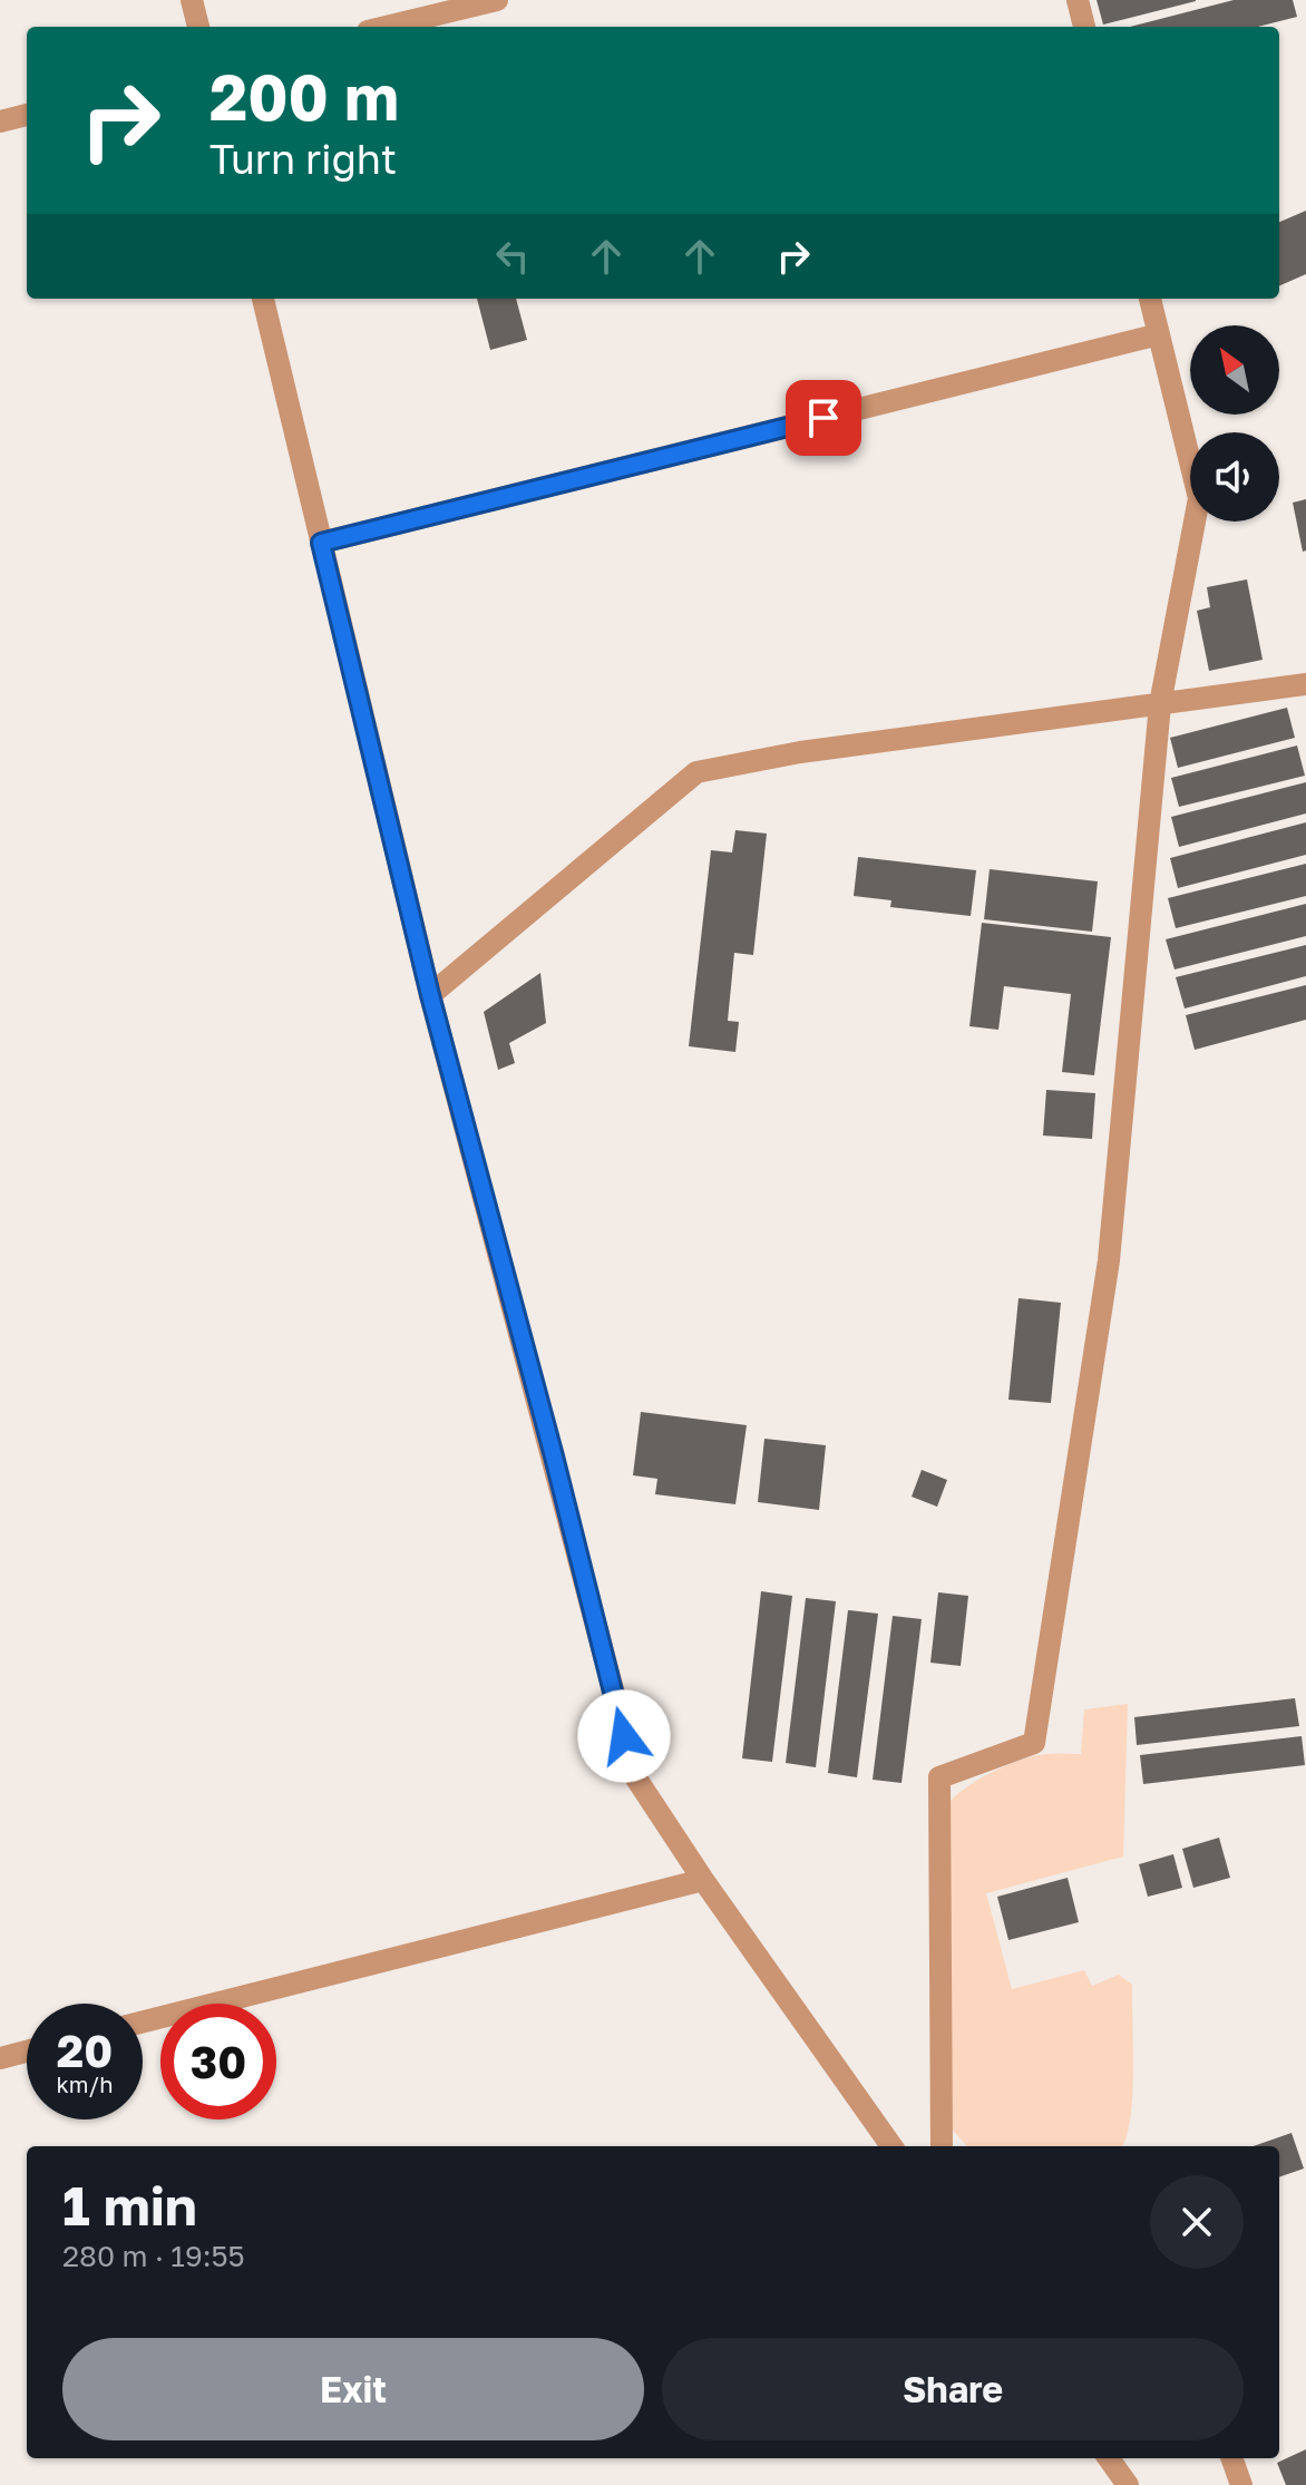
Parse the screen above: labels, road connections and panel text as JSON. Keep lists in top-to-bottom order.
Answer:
{
  "north": "top left",
  "page": {
    "turn": ["200 m", "Turn right"],
    "speed": "20 km/h",
    "limit": "30",
    "heading": ["1 min", "280 m · 19:55"],
    "buttons": ["Exit", "Share"]
  }
}
